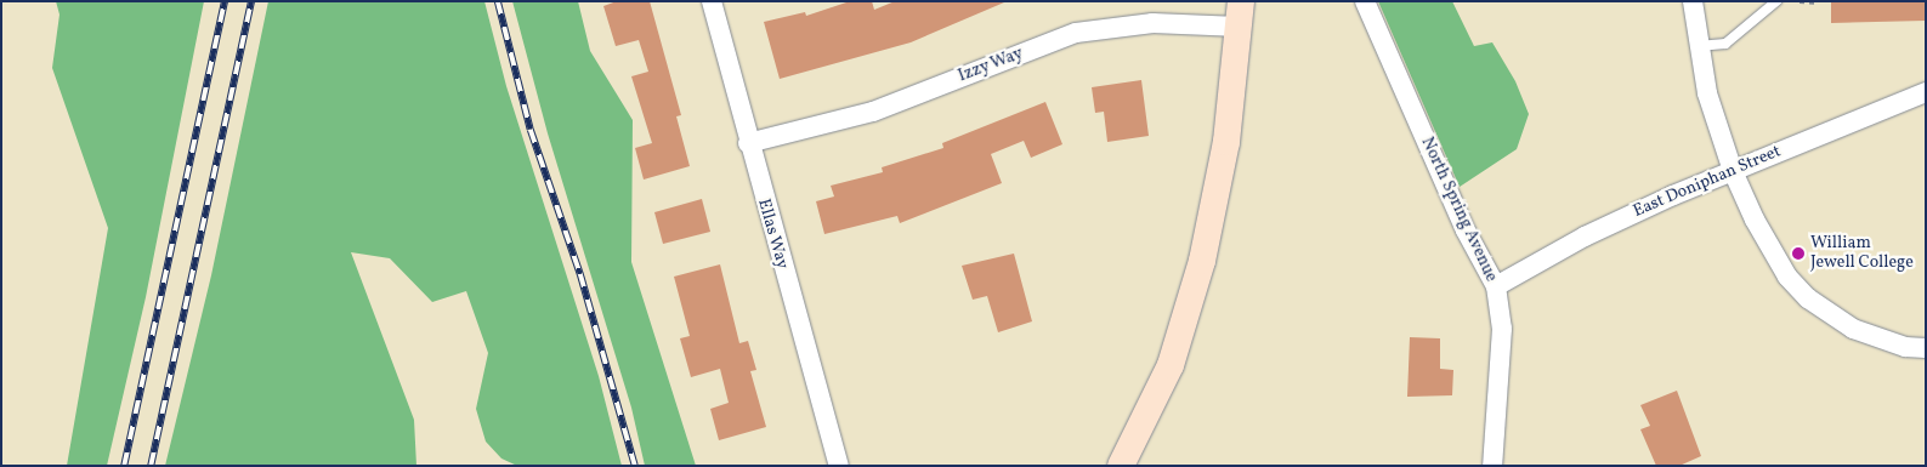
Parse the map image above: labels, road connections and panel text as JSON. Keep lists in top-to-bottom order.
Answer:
{
  "streets": {
    "street": [
      "Izzy Way",
      "East Doniphan Street",
      "North Spring Avenue",
      "Ellas Way"
    ]
  },
  "crossings": [
    ["Izzy Way", "Ellas Way"],
    ["East Doniphan Street", "North Spring Avenue"]
  ],
  "places": ["William Jewell College"]
}
